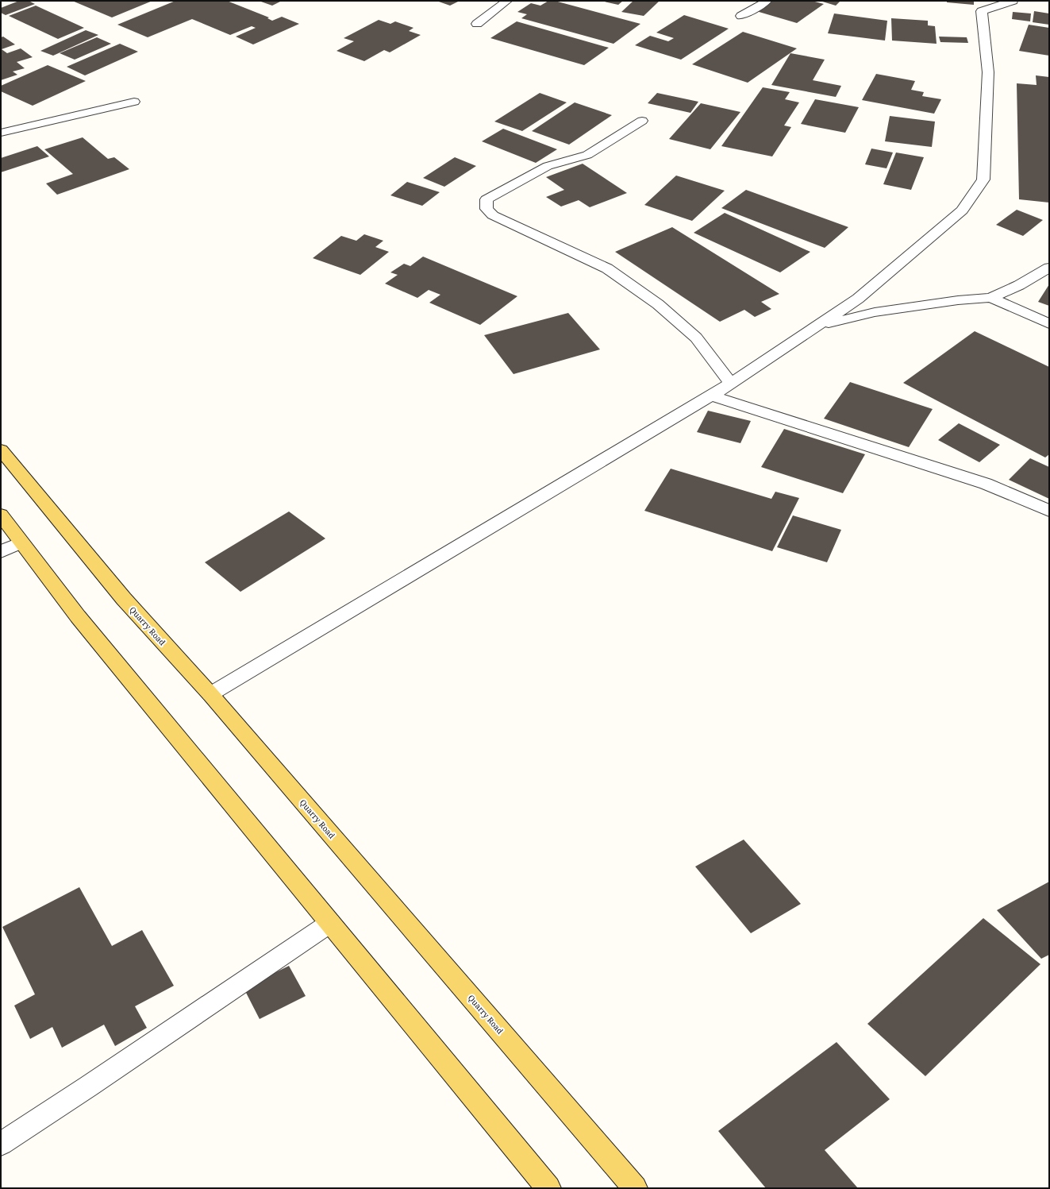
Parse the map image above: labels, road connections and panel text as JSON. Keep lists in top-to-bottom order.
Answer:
{
  "streets": {
    "main road": ["Quarry Road"]
  }
}
